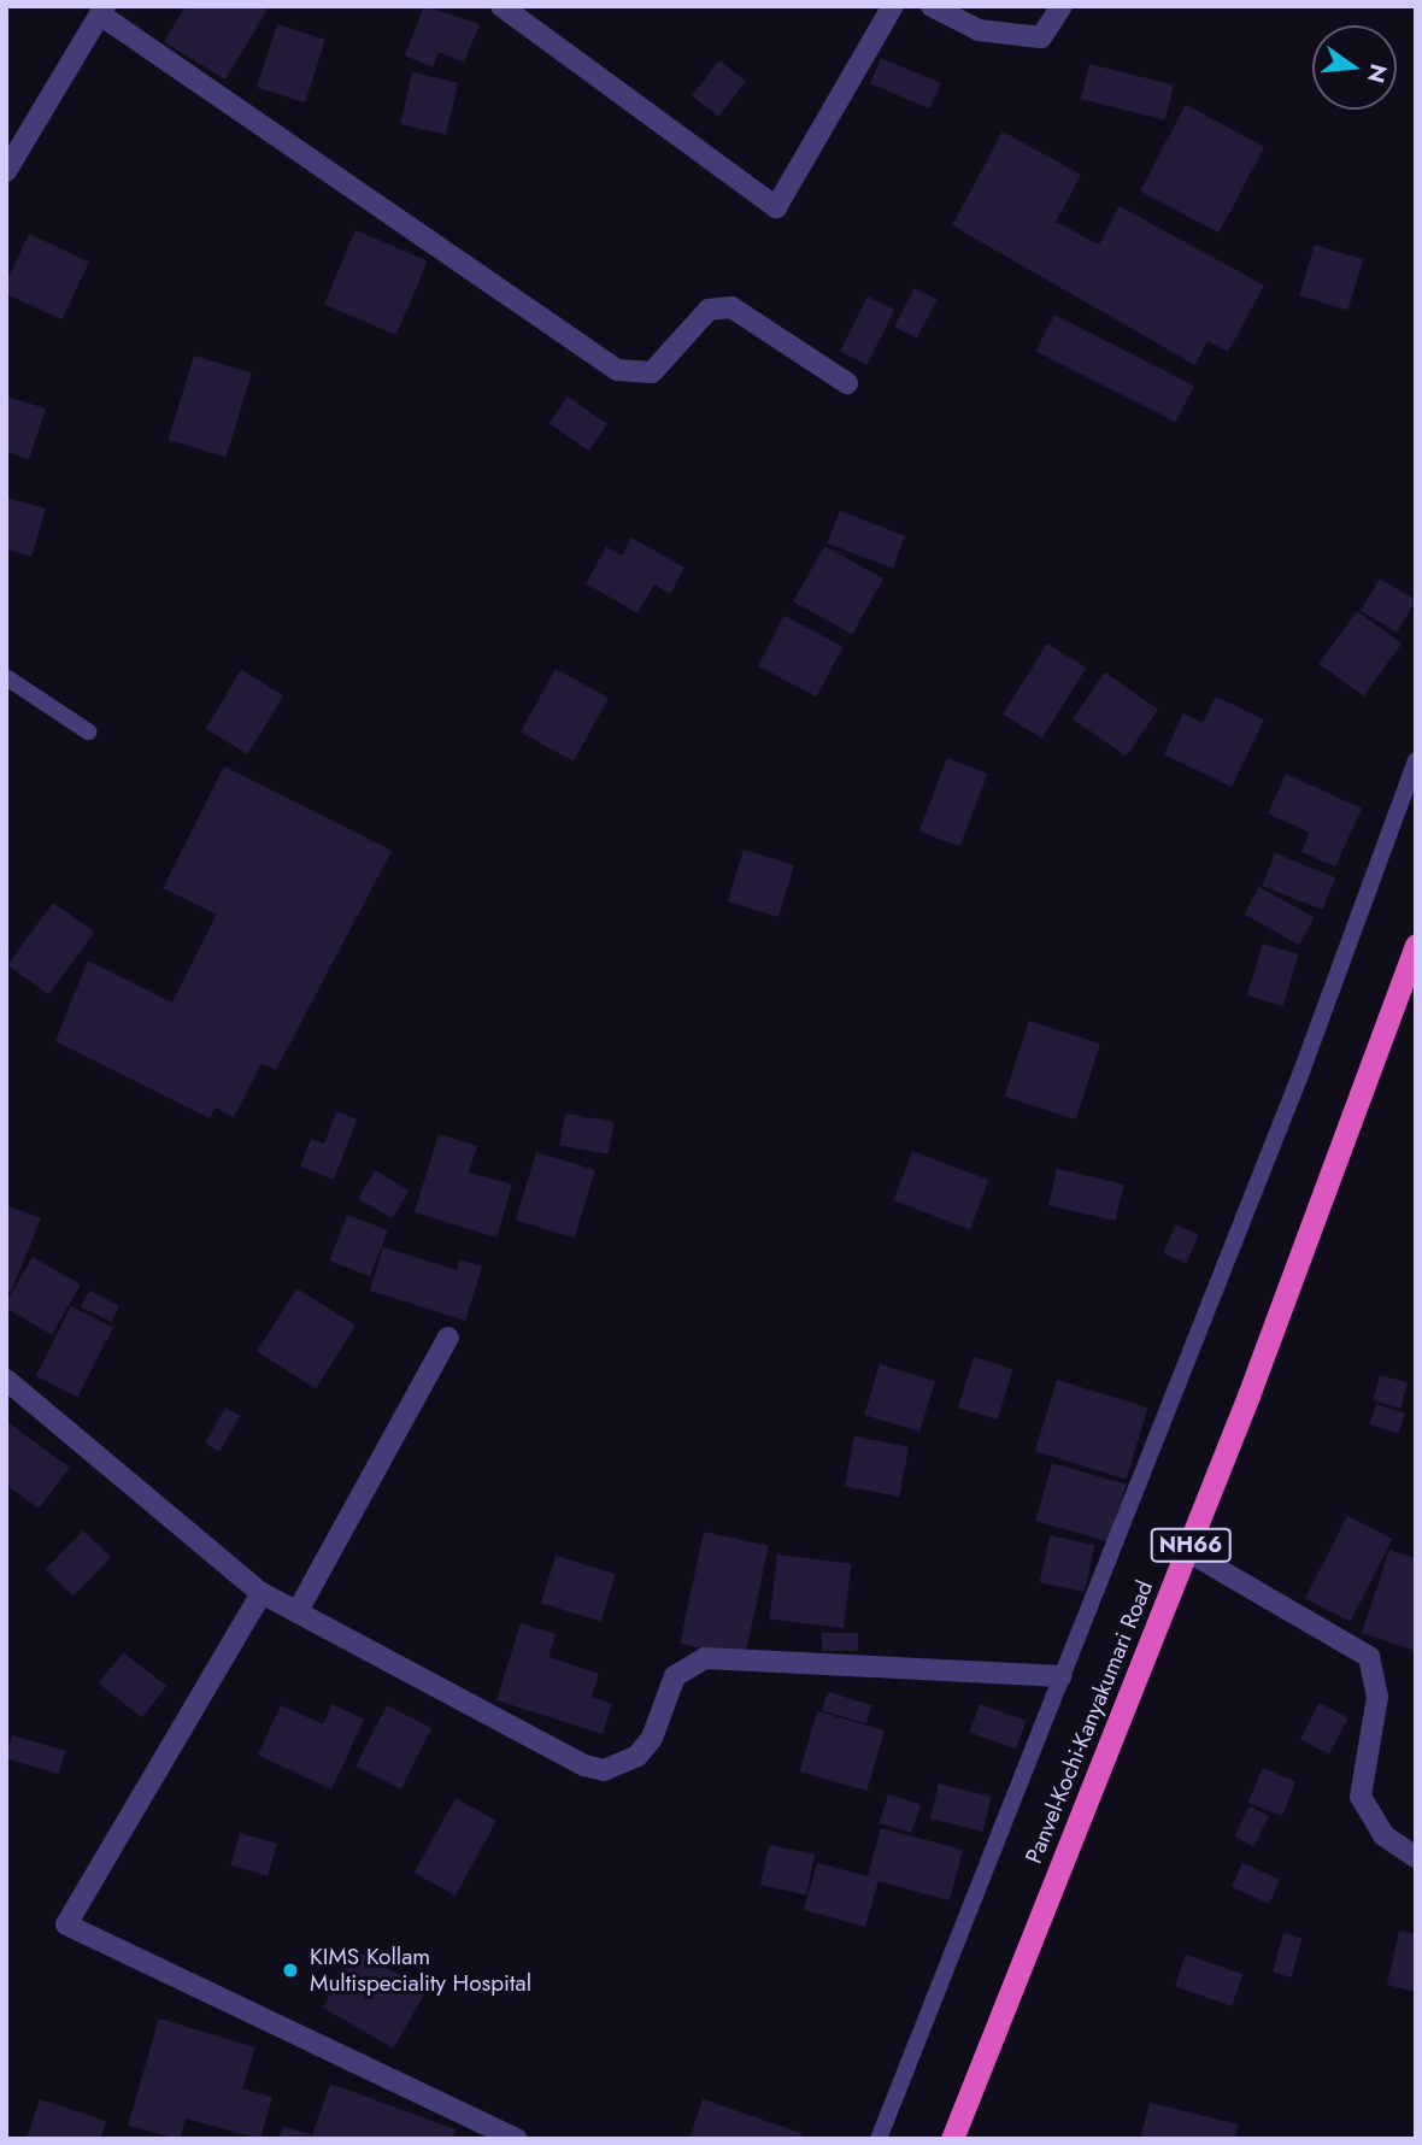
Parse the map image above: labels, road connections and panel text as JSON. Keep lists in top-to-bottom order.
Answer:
{
  "streets": {
    "highway": ["NH66", "Panvel-Kochi-Kanyakumari Road"]
  },
  "places": ["KIMS Kollam Multispeciality Hospital"],
  "north": "right"
}
